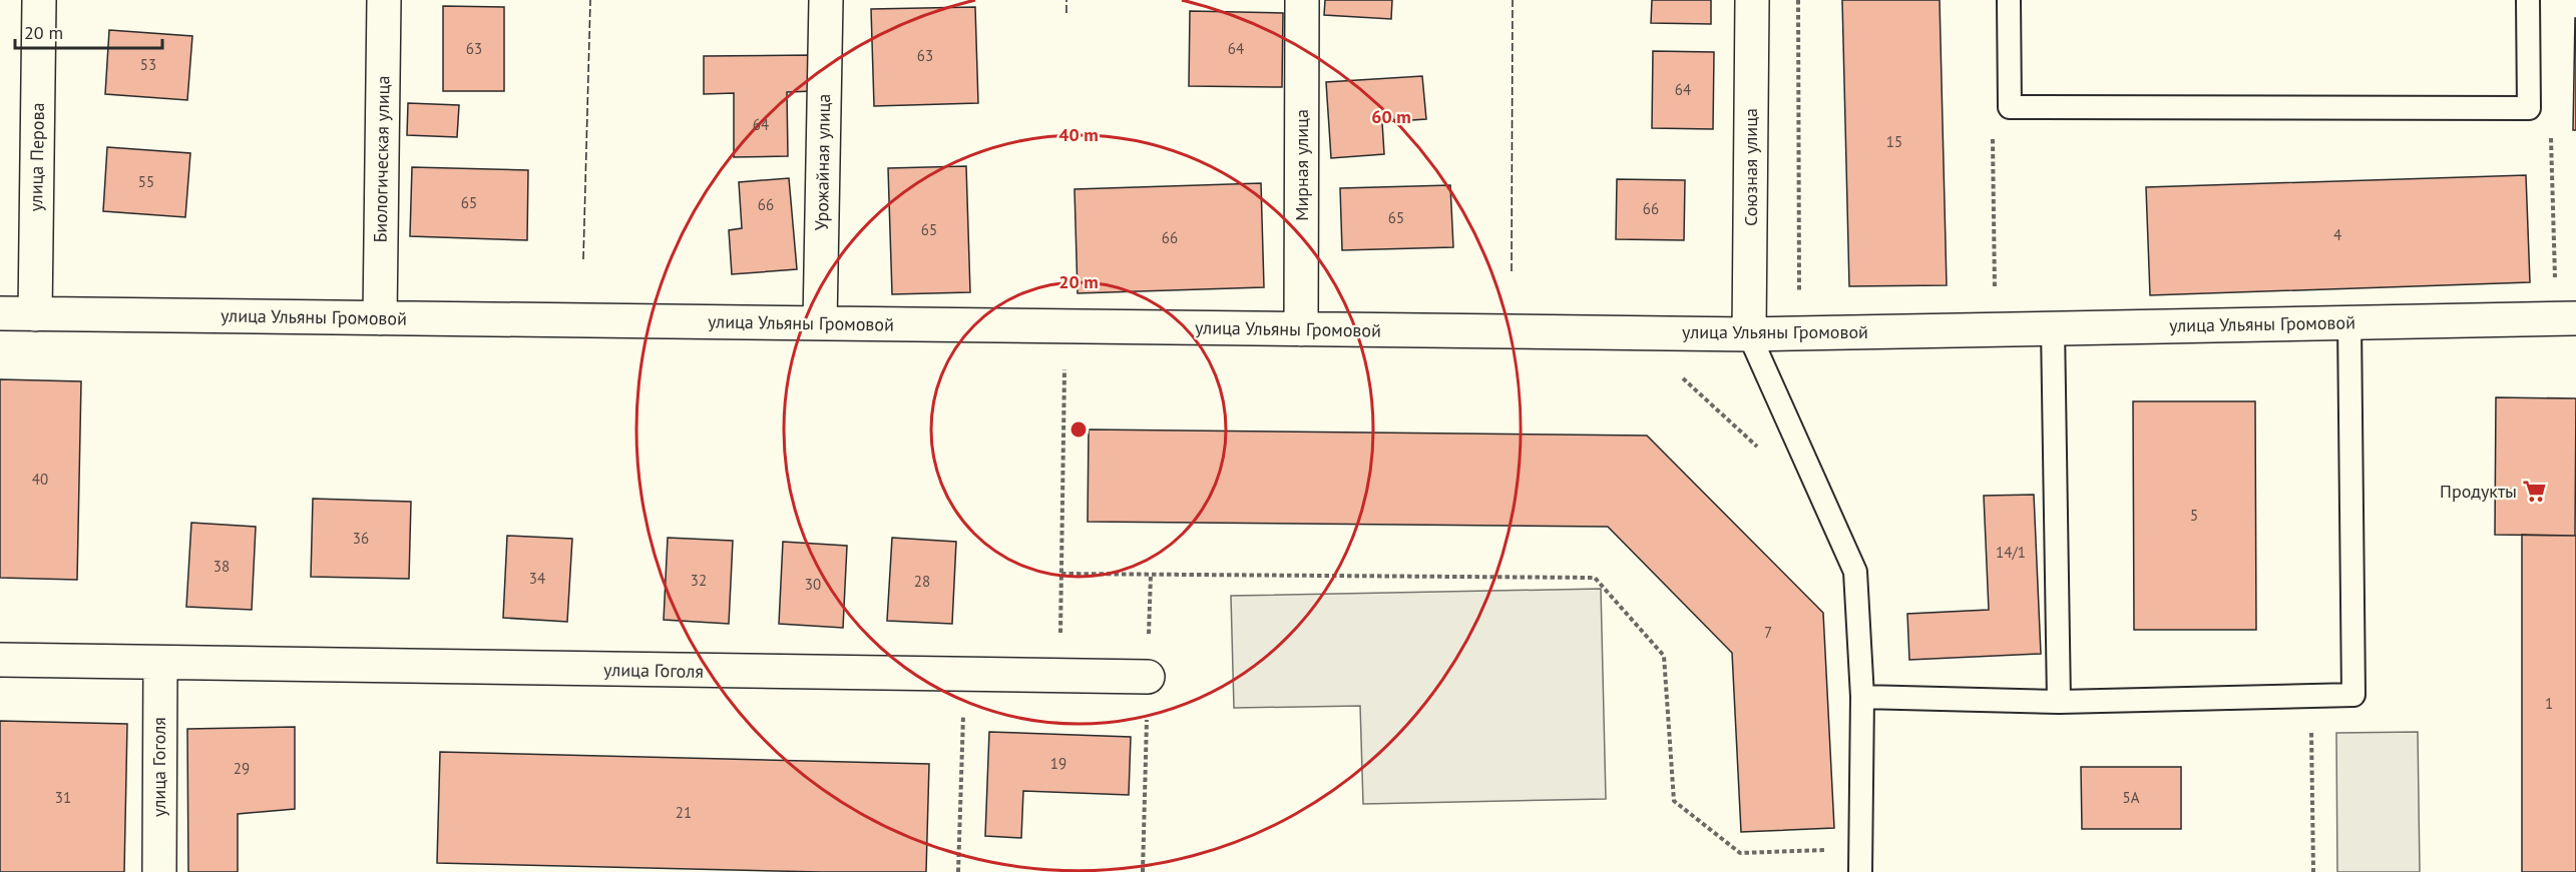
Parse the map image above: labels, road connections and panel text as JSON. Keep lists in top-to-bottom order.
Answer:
{
  "streets": {
    "street": [
      "улица Перова",
      "Биологическая улица",
      "Урожайная улица",
      "Мирная улица",
      "Союзная улица",
      "улица Ульяны Громовой",
      "улица Гоголя"
    ]
  },
  "crossings": [
    ["улица Перова", "улица Ульяны Громовой"],
    ["Биологическая улица", "улица Ульяны Громовой"],
    ["Урожайная улица", "улица Ульяны Громовой"],
    ["Мирная улица", "улица Ульяны Громовой"],
    ["Союзная улица", "улица Ульяны Громовой"]
  ],
  "places": {
    "supermarket": ["Продукты"]
  },
  "house_numbers": [
    "63",
    "64",
    "63",
    "53",
    "64",
    "64",
    "15",
    "55",
    "65",
    "66",
    "66",
    "65",
    "65",
    "4",
    "66",
    "40",
    "5",
    "36",
    "14/1",
    "38",
    "34",
    "32",
    "28",
    "30",
    "7",
    "1",
    "19",
    "29",
    "31",
    "5А",
    "21"
  ],
  "scale_bar": "20 m",
  "rings": ["60 m", "40 m", "20 m"]
}
